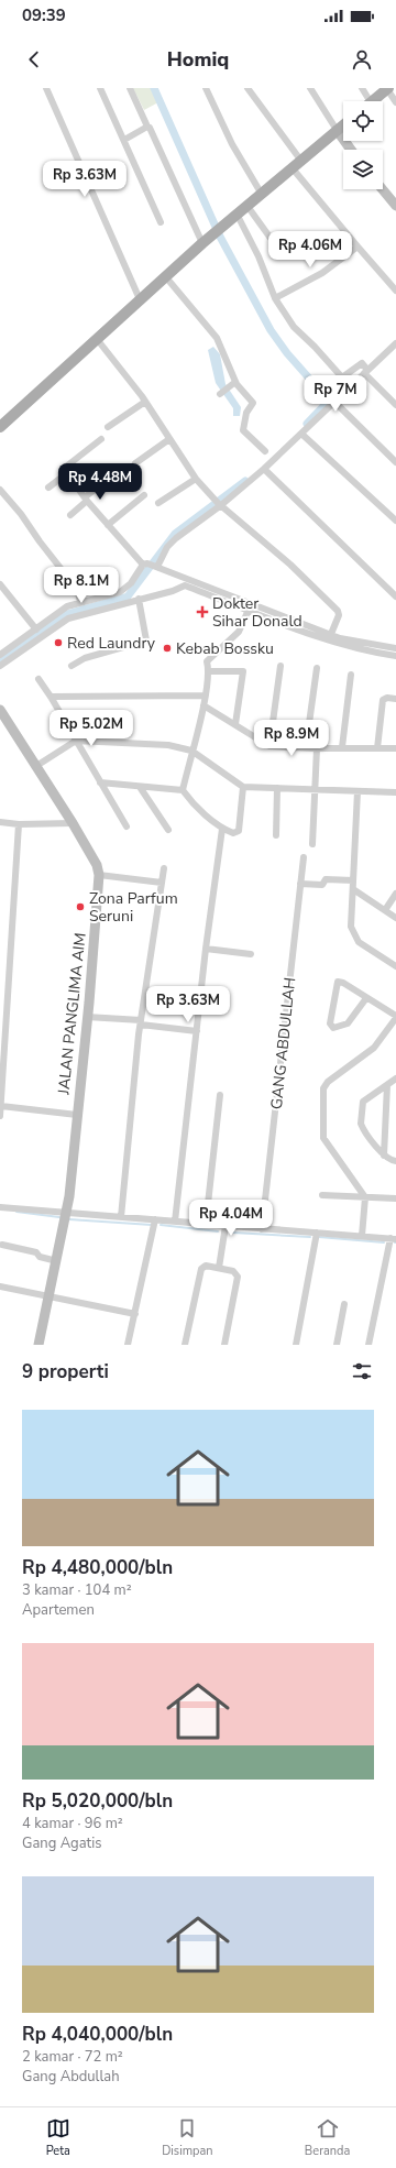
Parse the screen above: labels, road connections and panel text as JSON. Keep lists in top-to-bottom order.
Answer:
{
  "streets": {
    "street": ["JALAN PANGLIMA AIM", "GANG ABDULLAH"]
  },
  "places": {
    "health": ["Dokter Sihar Donald"],
    "other": ["Red Laundry", "Kebab Bossku", "Zona Parfum Seruni"]
  },
  "page": {
    "status": "09:39",
    "header": "Homiq",
    "price": [
      "Rp 3.63M",
      "Rp 4.06M",
      "Rp 7M",
      "Rp 4.48M",
      "Rp 8.1M",
      "Rp 5.02M",
      "Rp 8.9M",
      "Rp 3.63M",
      "Rp 4.04M"
    ],
    "heading": "9 properti",
    "list": [
      {
        "name": "Rp 4,480,000/bln",
        "note": "3 kamar · 104 m² · Apartemen"
      },
      {
        "name": "Rp 5,020,000/bln",
        "note": "4 kamar · 96 m² · Gang Agatis"
      },
      {
        "name": "Rp 4,040,000/bln",
        "note": "2 kamar · 72 m² · Gang Abdullah"
      }
    ],
    "tabs": ["Peta", "Disimpan", "Beranda"]
  }
}
